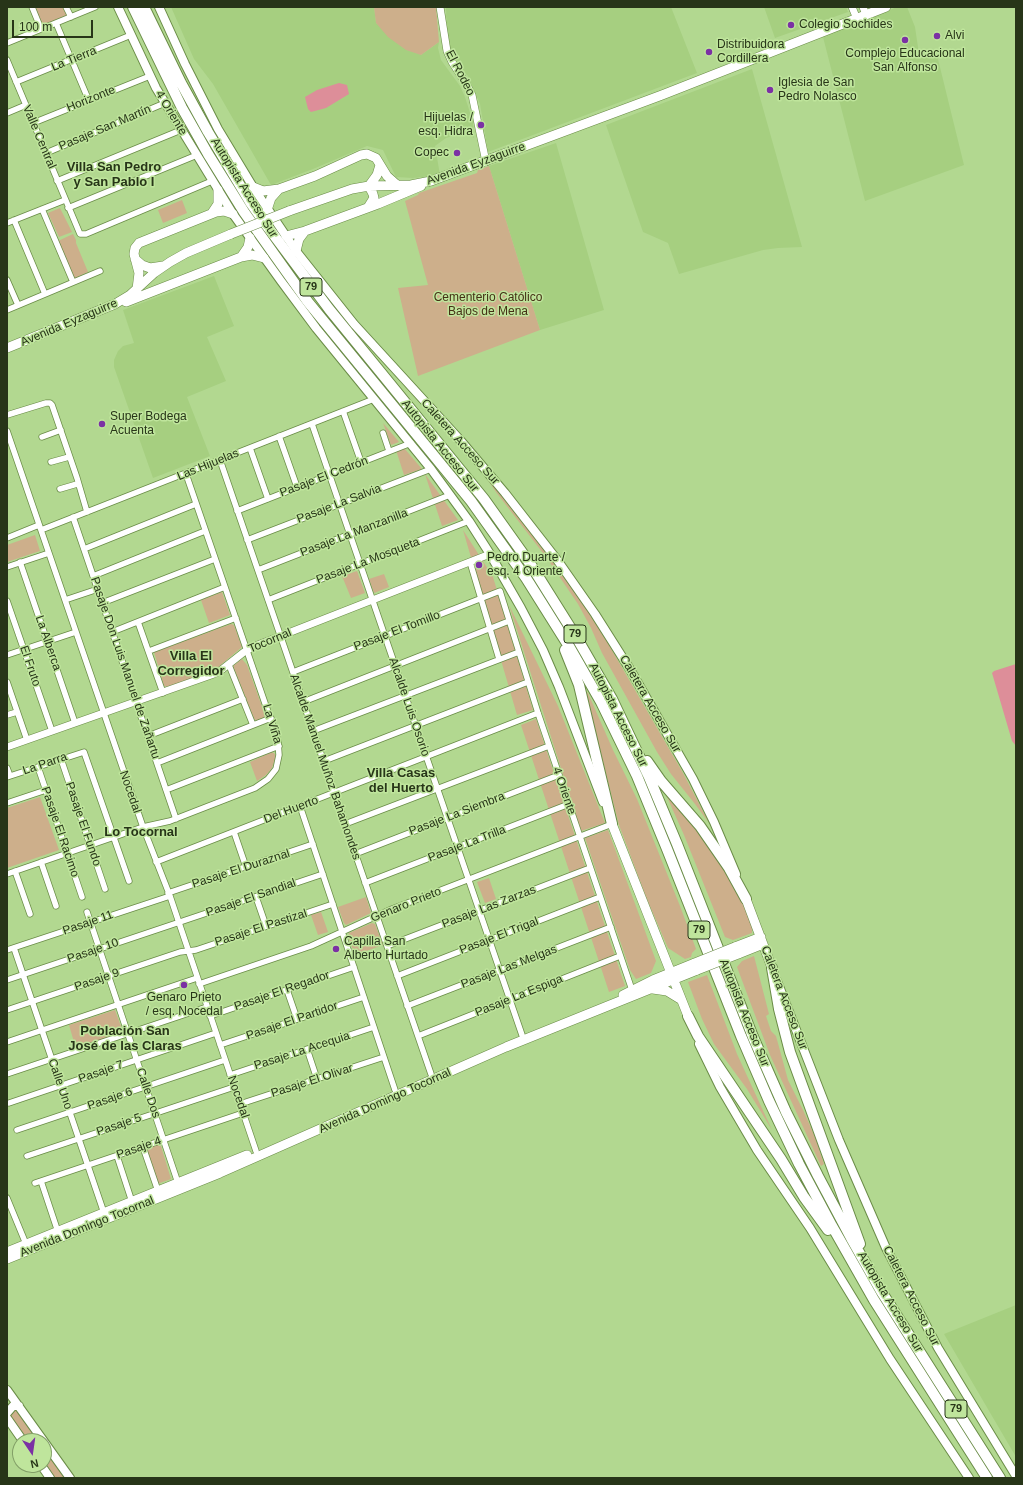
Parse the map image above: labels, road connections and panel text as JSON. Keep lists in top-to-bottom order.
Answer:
{
  "streets": {
    "highway": ["Autopista Acceso Sur", "79"],
    "main road": [
      "4 Oriente",
      "Avenida Eyzaguirre",
      "Caletera Acceso Sur",
      "Avenida Domingo Tocornal"
    ],
    "street": [
      "La Tierra",
      "El Rodeo",
      "Horizonte",
      "Pasaje San Martín",
      "Valle Central",
      "Las Hijuelas",
      "Pasaje El Cedrón",
      "Pasaje La Salvia",
      "Pasaje La Manzanilla",
      "Pasaje La Mosqueta",
      "Pasaje El Tomillo",
      "Tocornal",
      "La Alberca",
      "El Fruto",
      "Pasaje Don Luis Manuel de Zañartu",
      "Alcalde Luis Osorio",
      "La Viña",
      "La Parra",
      "Alcalde Manuel Muñoz Bahamondes",
      "Nocedal",
      "Del Huerto",
      "Pasaje La Siembra",
      "Pasaje El Fundo",
      "Pasaje El Racimo",
      "Pasaje La Trilla",
      "Pasaje El Duraznal",
      "Pasaje El Sandial",
      "Genaro Prieto",
      "Pasaje Las Zarzas",
      "Pasaje 11",
      "Pasaje El Pastizal",
      "Pasaje El Trigal",
      "Pasaje 10",
      "Pasaje Las Melgas",
      "Pasaje 9",
      "Pasaje El Regador",
      "Pasaje La Espiga",
      "Pasaje El Partidor",
      "Pasaje La Acequia",
      "Pasaje 7",
      "Pasaje El Olivar",
      "Calle Uno",
      "Calle Dos",
      "Pasaje 6",
      "Pasaje 5",
      "Pasaje 4"
    ]
  },
  "crossings": [
    ["La Tierra", "4 Oriente"],
    ["La Tierra", "Valle Central"],
    ["El Rodeo", "Avenida Eyzaguirre"],
    ["Horizonte", "4 Oriente"],
    ["Horizonte", "Valle Central"],
    ["4 Oriente", "Pasaje San Martín"],
    ["4 Oriente", "Valle Central"],
    ["4 Oriente", "Pasaje El Tomillo"],
    ["4 Oriente", "Del Huerto"],
    ["4 Oriente", "Pasaje La Siembra"],
    ["4 Oriente", "Pasaje La Trilla"],
    ["4 Oriente", "Genaro Prieto"],
    ["4 Oriente", "Pasaje Las Zarzas"],
    ["4 Oriente", "Pasaje El Trigal"],
    ["4 Oriente", "Pasaje Las Melgas"],
    ["4 Oriente", "Pasaje La Espiga"],
    ["4 Oriente", "Avenida Domingo Tocornal"],
    ["Pasaje San Martín", "Valle Central"],
    ["Caletera Acceso Sur", "Avenida Domingo Tocornal"],
    ["Las Hijuelas", "Pasaje Don Luis Manuel de Zañartu"],
    ["Las Hijuelas", "Alcalde Luis Osorio"],
    ["Las Hijuelas", "La Viña"],
    ["Las Hijuelas", "Alcalde Manuel Muñoz Bahamondes"],
    ["Las Hijuelas", "Nocedal"],
    ["Pasaje El Cedrón", "Alcalde Luis Osorio"],
    ["Pasaje El Cedrón", "Alcalde Manuel Muñoz Bahamondes"],
    ["Pasaje La Salvia", "Alcalde Luis Osorio"],
    ["Pasaje La Salvia", "Alcalde Manuel Muñoz Bahamondes"],
    ["Pasaje La Manzanilla", "Alcalde Luis Osorio"],
    ["Pasaje La Manzanilla", "Alcalde Manuel Muñoz Bahamondes"],
    ["Pasaje La Mosqueta", "Alcalde Luis Osorio"],
    ["Pasaje La Mosqueta", "Alcalde Manuel Muñoz Bahamondes"],
    ["Pasaje El Tomillo", "Alcalde Luis Osorio"],
    ["Pasaje El Tomillo", "Alcalde Manuel Muñoz Bahamondes"],
    ["Tocornal", "La Alberca"],
    ["Tocornal", "El Fruto"],
    ["Tocornal", "Pasaje Don Luis Manuel de Zañartu"],
    ["Tocornal", "Alcalde Luis Osorio"],
    ["Tocornal", "La Viña"],
    ["Tocornal", "Alcalde Manuel Muñoz Bahamondes"],
    ["Tocornal", "Nocedal"],
    ["Pasaje Don Luis Manuel de Zañartu", "La Viña"],
    ["Alcalde Luis Osorio", "Del Huerto"],
    ["Alcalde Luis Osorio", "Pasaje La Siembra"],
    ["Alcalde Luis Osorio", "Pasaje La Trilla"],
    ["Alcalde Luis Osorio", "Genaro Prieto"],
    ["Alcalde Luis Osorio", "Pasaje Las Zarzas"],
    ["Alcalde Luis Osorio", "Pasaje El Trigal"],
    ["Alcalde Luis Osorio", "Pasaje Las Melgas"],
    ["Alcalde Luis Osorio", "Pasaje La Espiga"],
    ["Alcalde Luis Osorio", "Avenida Domingo Tocornal"],
    ["La Viña", "La Parra"],
    ["La Viña", "Nocedal"],
    ["La Viña", "Pasaje El Fundo"],
    ["La Viña", "Pasaje El Racimo"],
    ["La Parra", "Pasaje El Fundo"],
    ["La Parra", "Pasaje El Racimo"],
    ["Alcalde Manuel Muñoz Bahamondes", "Del Huerto"],
    ["Alcalde Manuel Muñoz Bahamondes", "Pasaje La Siembra"],
    ["Alcalde Manuel Muñoz Bahamondes", "Pasaje La Trilla"],
    ["Alcalde Manuel Muñoz Bahamondes", "Genaro Prieto"],
    ["Alcalde Manuel Muñoz Bahamondes", "Pasaje Las Zarzas"],
    ["Alcalde Manuel Muñoz Bahamondes", "Pasaje El Trigal"],
    ["Alcalde Manuel Muñoz Bahamondes", "Pasaje Las Melgas"],
    ["Alcalde Manuel Muñoz Bahamondes", "Pasaje La Espiga"],
    ["Alcalde Manuel Muñoz Bahamondes", "Avenida Domingo Tocornal"],
    ["Nocedal", "Del Huerto"],
    ["Nocedal", "Pasaje El Duraznal"],
    ["Nocedal", "Pasaje El Sandial"],
    ["Nocedal", "Genaro Prieto"],
    ["Nocedal", "Pasaje 11"],
    ["Nocedal", "Pasaje El Pastizal"],
    ["Nocedal", "Pasaje 10"],
    ["Nocedal", "Pasaje 9"],
    ["Nocedal", "Pasaje El Regador"],
    ["Nocedal", "Pasaje El Partidor"],
    ["Nocedal", "Pasaje La Acequia"],
    ["Nocedal", "Pasaje 7"],
    ["Nocedal", "Pasaje El Olivar"],
    ["Nocedal", "Pasaje 6"],
    ["Nocedal", "Avenida Domingo Tocornal"],
    ["Nocedal", "Pasaje 5"],
    ["Nocedal", "Pasaje 4"],
    ["Pasaje El Duraznal", "Pasaje 11"],
    ["Pasaje El Sandial", "Pasaje 10"],
    ["Genaro Prieto", "Calle Uno"],
    ["Genaro Prieto", "Calle Dos"],
    ["Pasaje 11", "Calle Uno"],
    ["Pasaje 11", "Calle Dos"],
    ["Pasaje El Pastizal", "Pasaje 9"],
    ["Pasaje 10", "Calle Uno"],
    ["Pasaje 10", "Calle Dos"],
    ["Pasaje 9", "Calle Uno"],
    ["Pasaje 9", "Calle Dos"],
    ["Pasaje 7", "Calle Uno"],
    ["Pasaje 7", "Calle Dos"],
    ["Calle Uno", "Pasaje 6"],
    ["Calle Uno", "Avenida Domingo Tocornal"],
    ["Calle Uno", "Pasaje 5"],
    ["Calle Uno", "Pasaje 4"],
    ["Calle Dos", "Pasaje 6"],
    ["Calle Dos", "Avenida Domingo Tocornal"],
    ["Calle Dos", "Pasaje 5"],
    ["Calle Dos", "Pasaje 4"]
  ],
  "districts": [
    "Villa San Pedro y San Pablo I",
    "Villa El Corregidor",
    "Villa Casas del Huerto",
    "Lo Tocornal",
    "Población San José de las Claras"
  ],
  "parks": ["Cementerio Católico Bajos de Mena"],
  "places": [
    "Colegio Sochides",
    "Alvi",
    "Complejo Educacional San Alfonso",
    "Distribuidora Cordillera",
    "Iglesia de San Pedro Nolasco",
    "Hijuelas / esq. Hidra",
    "Copec",
    "Super Bodega Acuenta",
    "Pedro Duarte / esq. 4 Oriente",
    "Capilla San Alberto Hurtado",
    "Genaro Prieto / esq. Nocedal"
  ],
  "scale_bar": "100 m",
  "north": "bottom"
}
